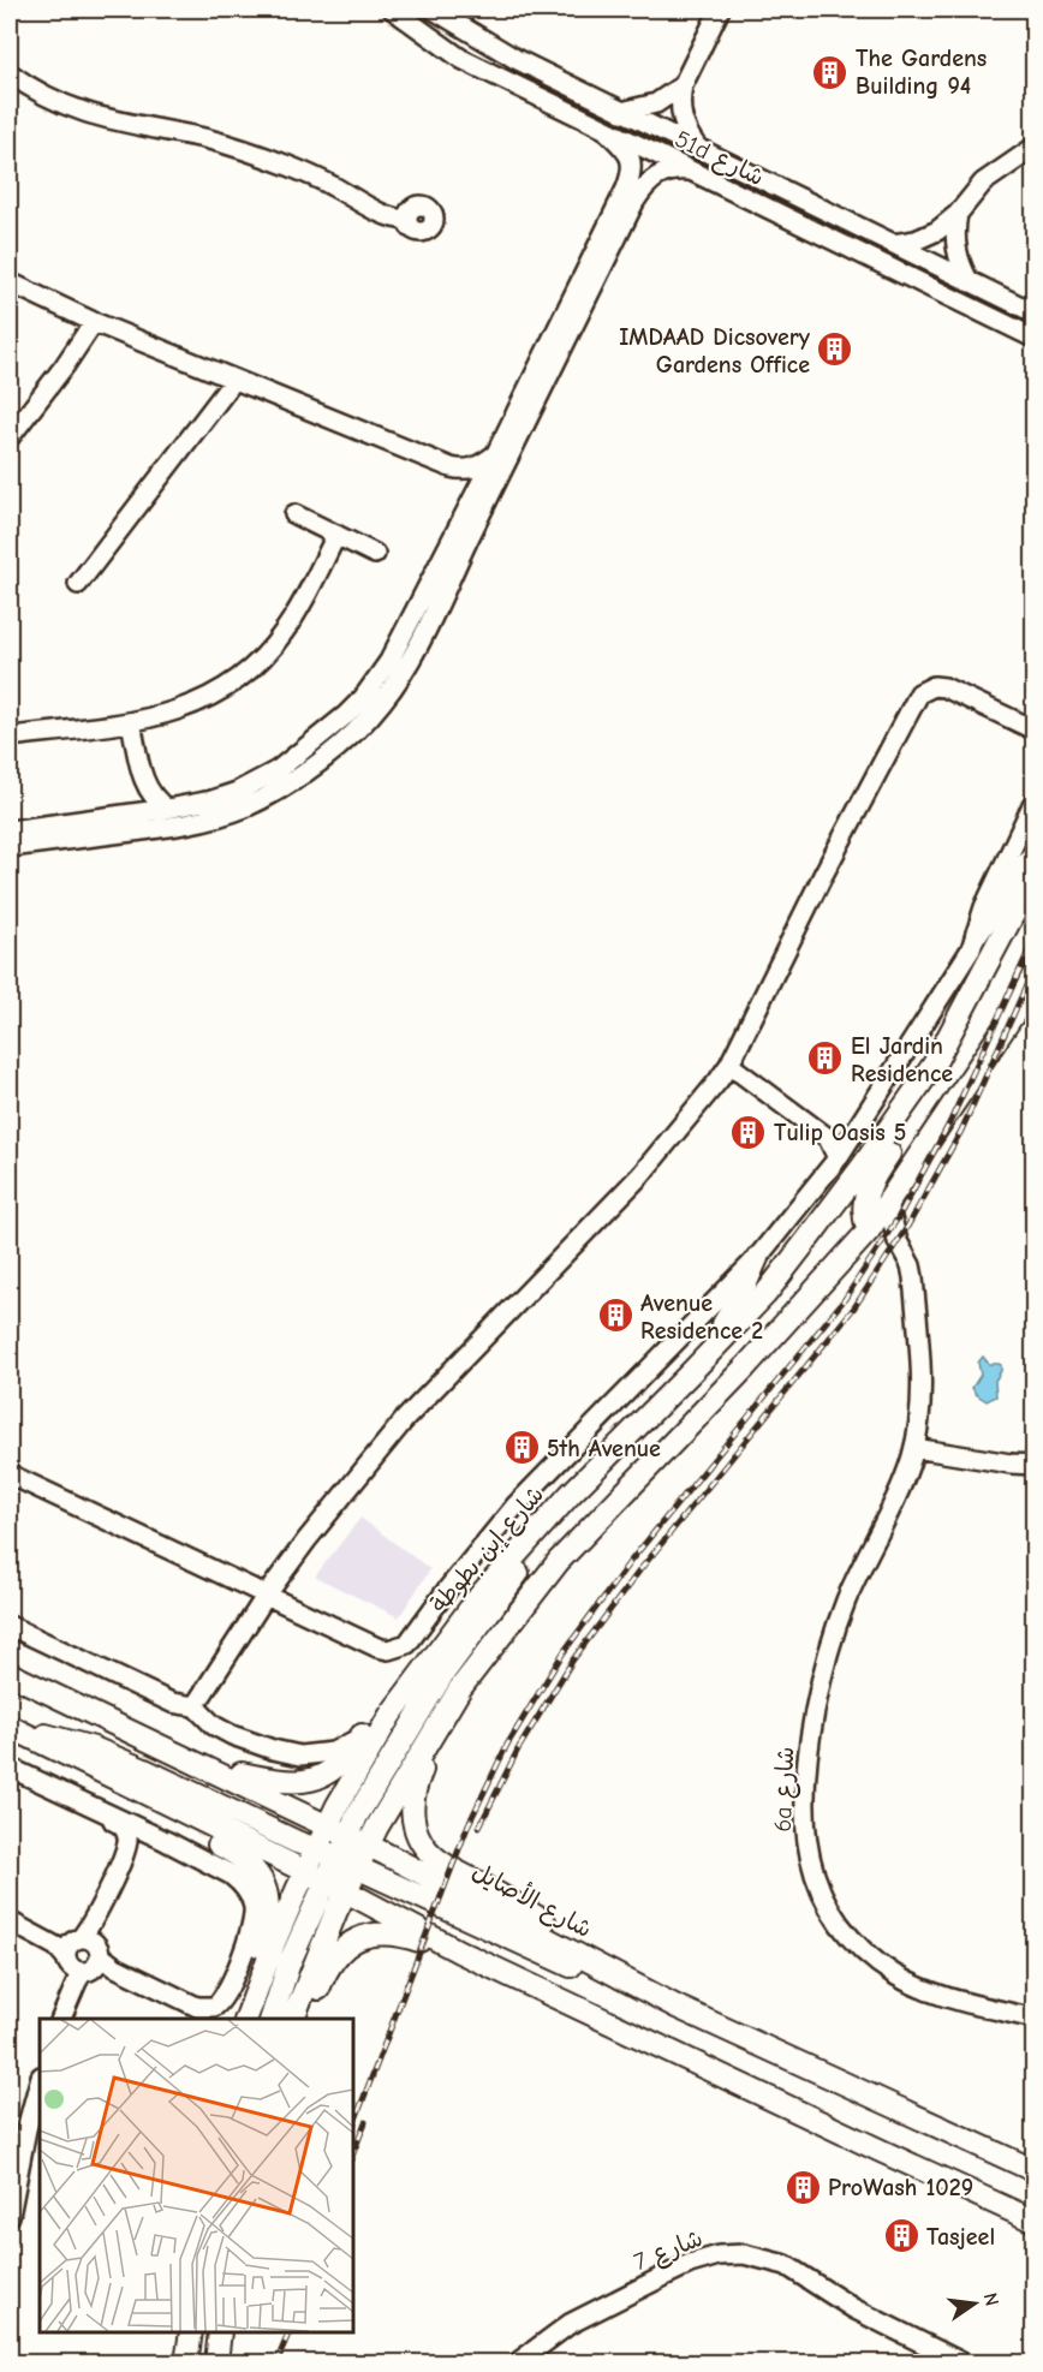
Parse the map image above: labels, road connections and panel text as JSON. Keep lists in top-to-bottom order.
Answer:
{
  "streets": {
    "main road": ["شارع إبن بطوطة", "شارع الأصايل"],
    "street": ["51d شارع", "6a شارع", "شارع 7"]
  },
  "crossings": [
    ["شارع إبن بطوطة", "6a شارع"],
    ["شارع إبن بطوطة", "شارع الأصايل"]
  ],
  "places": {
    "building": [
      "The Gardens Building 94",
      "IMDAAD Dicsovery Gardens Office",
      "El Jardin Residence",
      "Tulip Oasis 5",
      "Avenue Residence 2",
      "5th Avenue",
      "ProWash 1029",
      "Tasjeel"
    ]
  },
  "north": "right"
}
